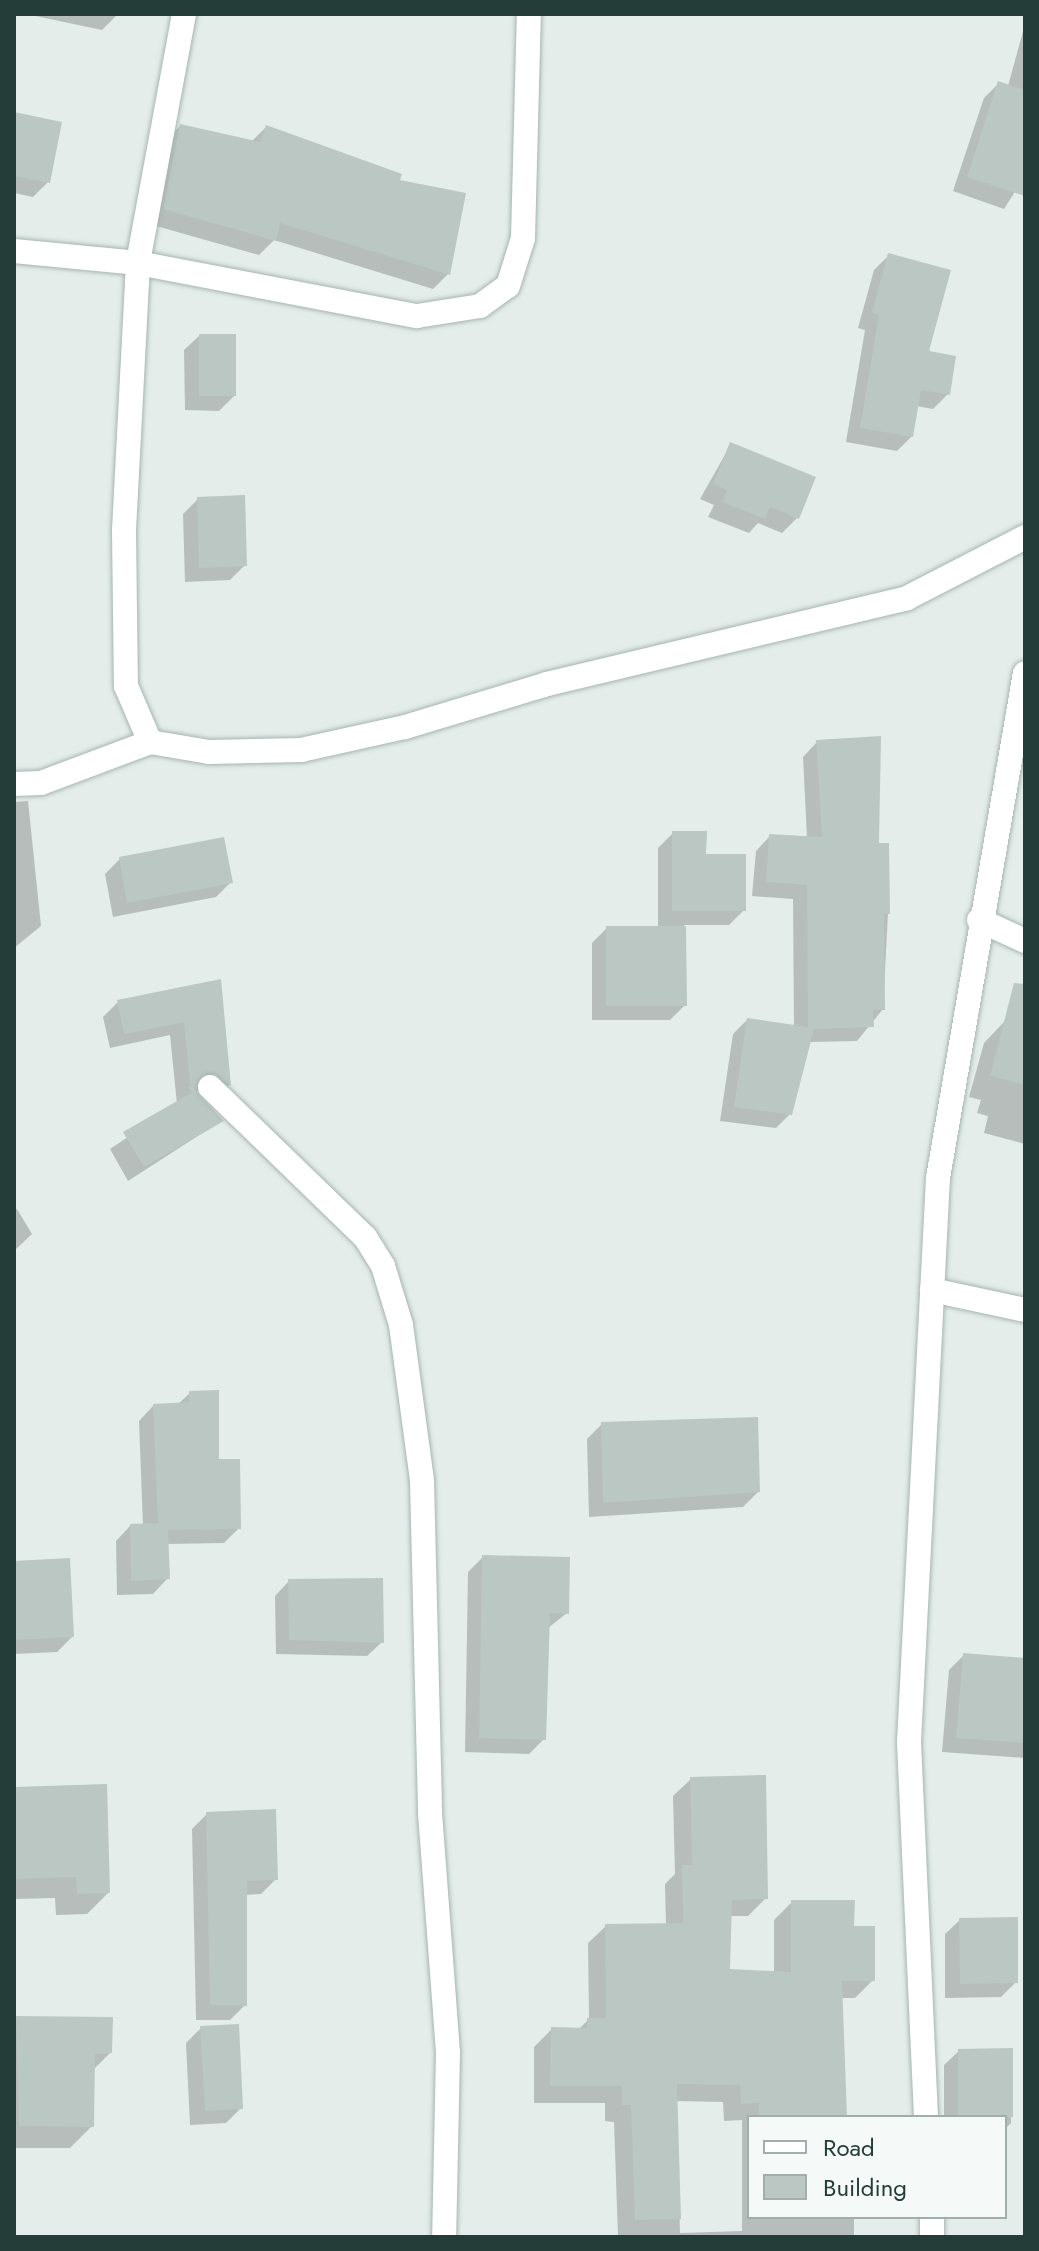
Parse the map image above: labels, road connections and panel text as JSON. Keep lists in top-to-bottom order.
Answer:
{
  "legend": ["Road", "Building"]
}
